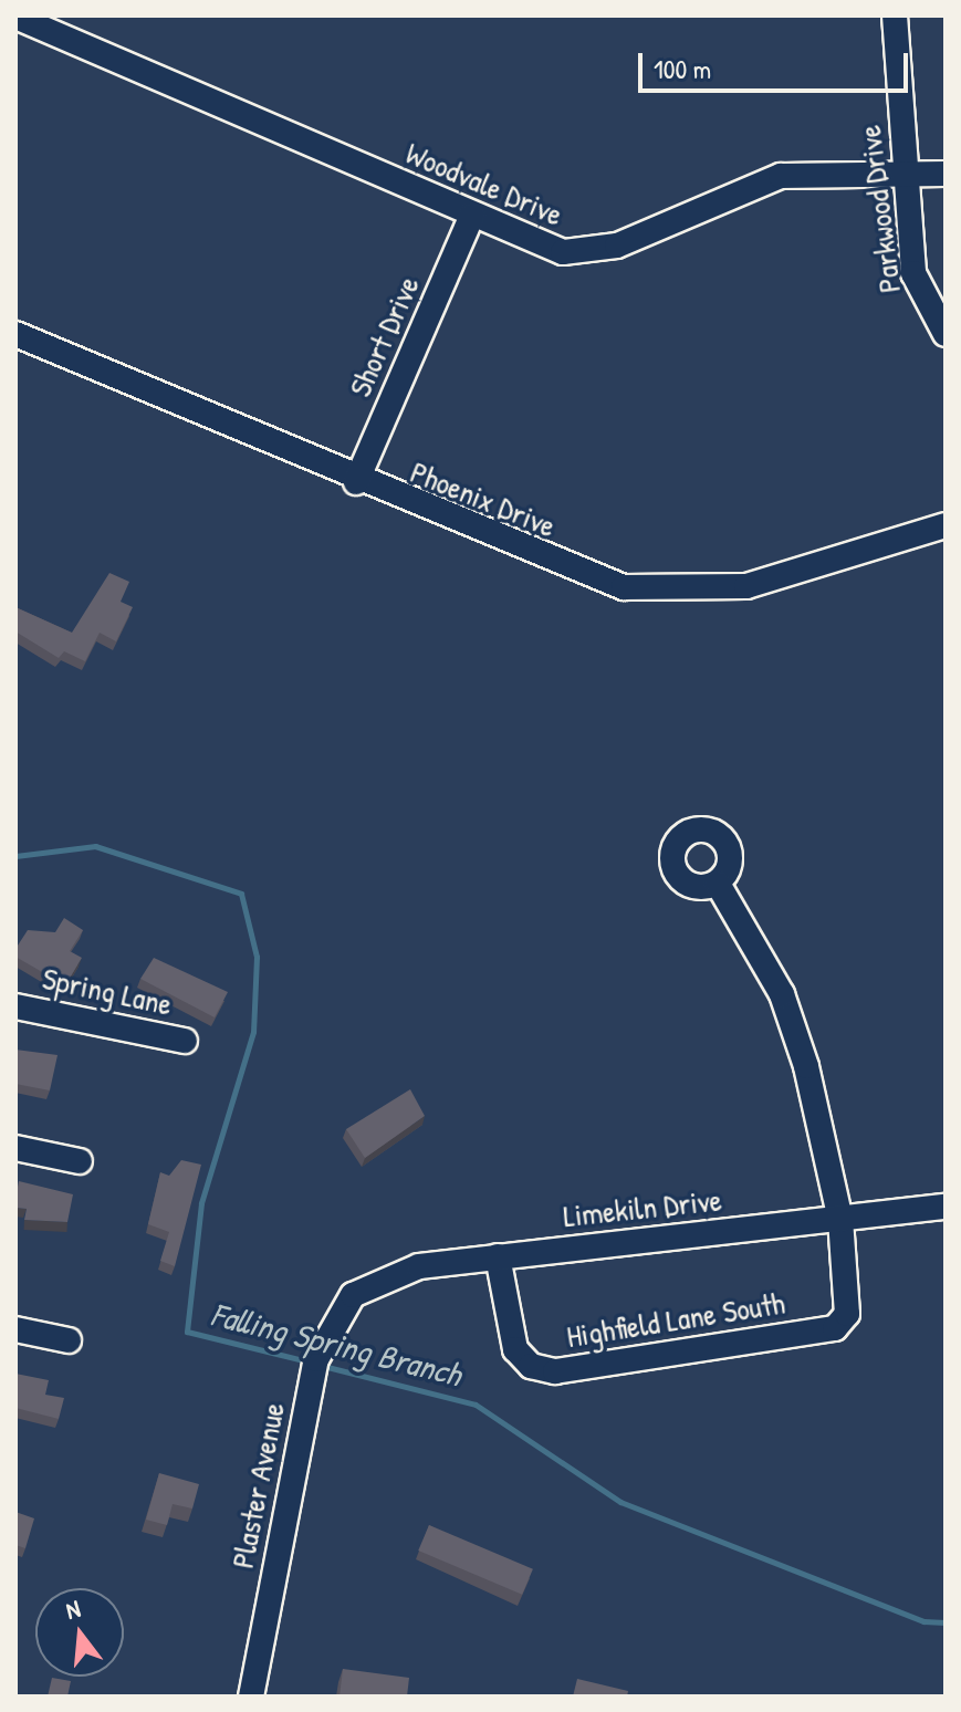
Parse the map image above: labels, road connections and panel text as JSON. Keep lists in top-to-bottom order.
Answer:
{
  "streets": {
    "street": [
      "Woodvale Drive",
      "Parkwood Drive",
      "Short Drive",
      "Phoenix Drive",
      "Spring Lane",
      "Limekiln Drive",
      "Highfield Lane South",
      "Plaster Avenue"
    ]
  },
  "crossings": [
    ["Woodvale Drive", "Parkwood Drive"],
    ["Woodvale Drive", "Short Drive"],
    ["Short Drive", "Phoenix Drive"],
    ["Limekiln Drive", "Highfield Lane South"],
    ["Limekiln Drive", "Plaster Avenue"]
  ],
  "water": ["Falling Spring Branch"],
  "scale_bar": "100 m",
  "north": "top"
}
